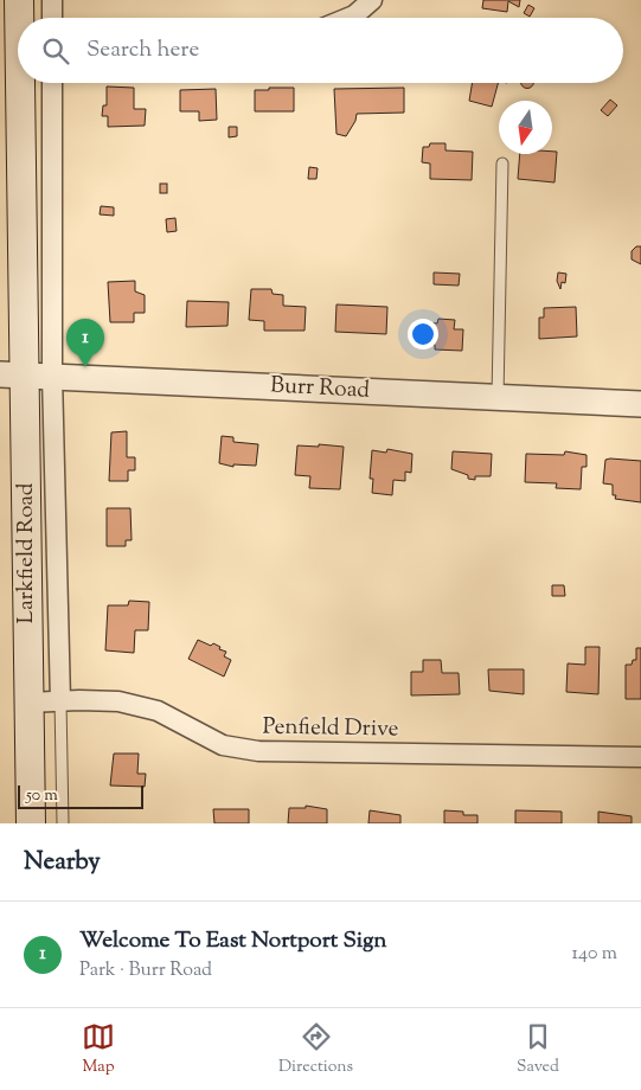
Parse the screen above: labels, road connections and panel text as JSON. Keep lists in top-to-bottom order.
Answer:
{
  "streets": {
    "main road": ["Larkfield Road"],
    "street": ["Burr Road", "Penfield Drive"]
  },
  "crossings": [
    ["Burr Road", "Larkfield Road"],
    ["Larkfield Road", "Penfield Drive"]
  ],
  "scale_bar": "50 m",
  "north": "bottom",
  "page": {
    "search": "Search here",
    "pins": "1",
    "scale": "50 m",
    "heading": "Nearby",
    "list": [
      {
        "mark": "1",
        "name": "Welcome To East Nortport Sign",
        "note": "Park · Burr Road",
        "value": "140 m"
      }
    ],
    "nav": ["Map", "Directions", "Saved"]
  }
}
